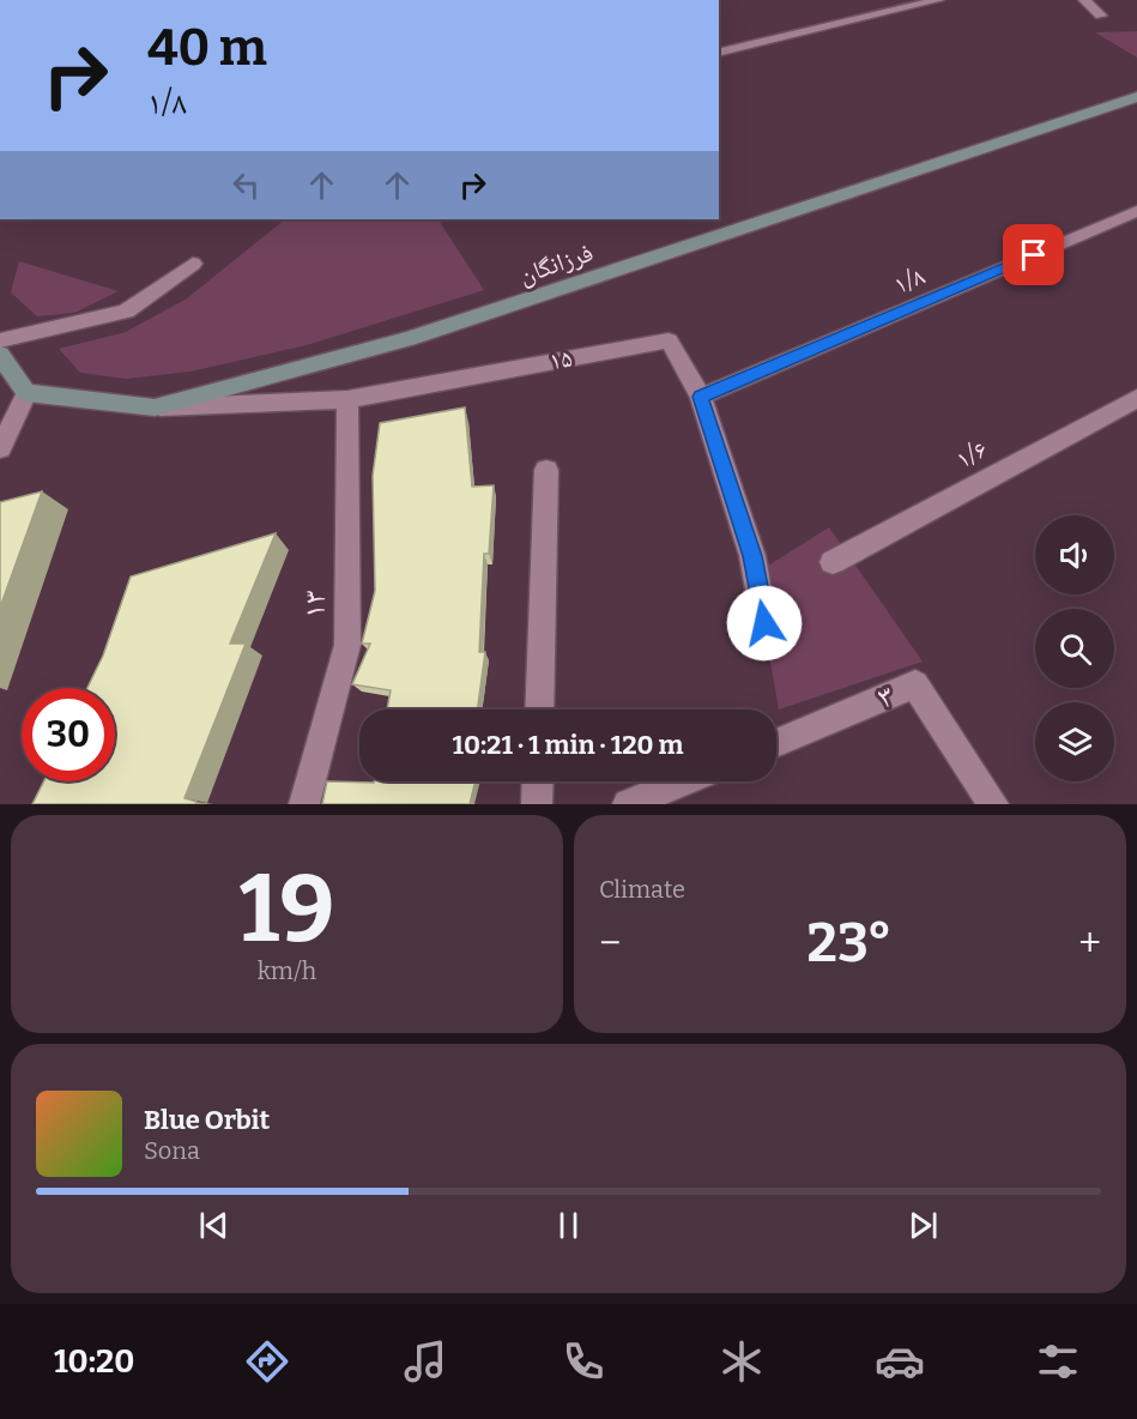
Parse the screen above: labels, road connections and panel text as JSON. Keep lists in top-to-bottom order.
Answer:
{
  "streets": {
    "street": [
      "فرزانگان",
      "۱/۸",
      "۱۵",
      "۱/۶",
      "۱۳",
      "۳"
    ]
  },
  "crossings": [
    ["فرزانگان", "۱۵"],
    ["۱/۸", "۱۵"],
    ["۱۵", "۱۳"]
  ],
  "page": {
    "turn": ["40 m", "۱/۸"],
    "limit": "30",
    "trip": "10:21 · 1 min · 120 m",
    "tile": [
      ["19", "km/h"],
      "Climate"
    ],
    "heat": ["−", "23°", "+"],
    "song": ["Blue Orbit", "Sona"],
    "tabs": "10:20"
  }
}
